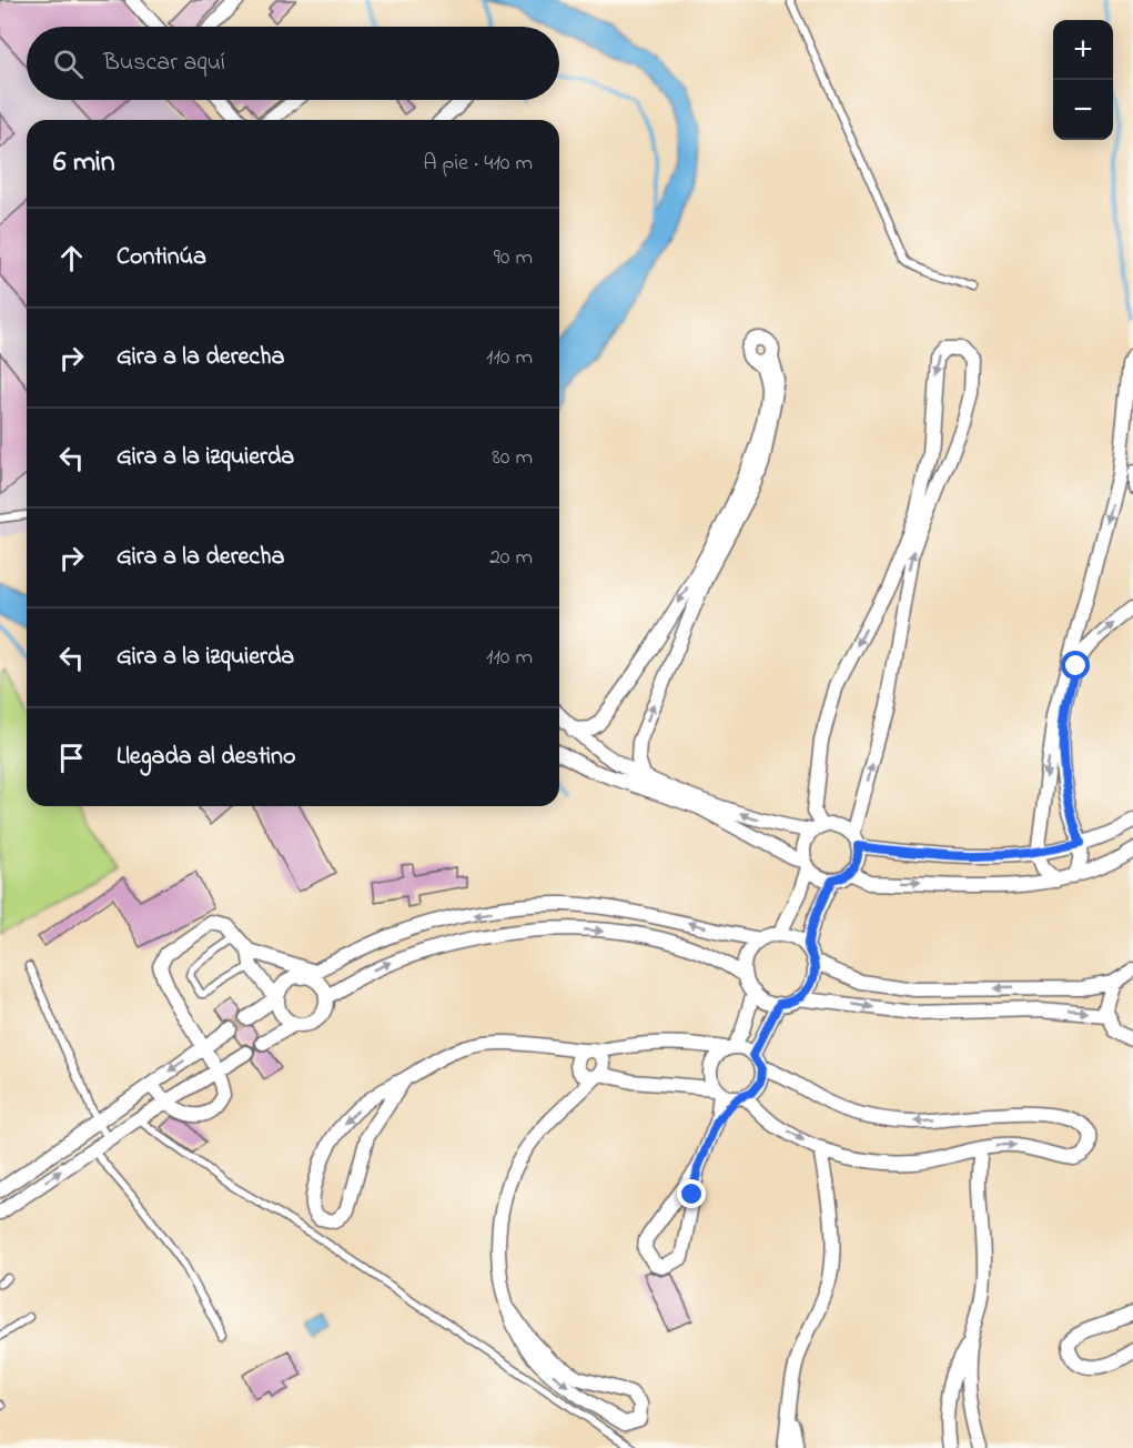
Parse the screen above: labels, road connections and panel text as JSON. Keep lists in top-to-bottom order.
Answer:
{
  "page": {
    "map_buttons": ["+", "−"],
    "search": "Buscar aquí",
    "heading": ["6 min", "A pie · 410 m"],
    "list": [
      ["Continúa", "90 m"],
      ["Gira a la derecha", "110 m"],
      ["Gira a la izquierda", "80 m"],
      ["Gira a la derecha", "20 m"],
      ["Gira a la izquierda", "110 m"],
      "Llegada al destino"
    ]
  }
}
